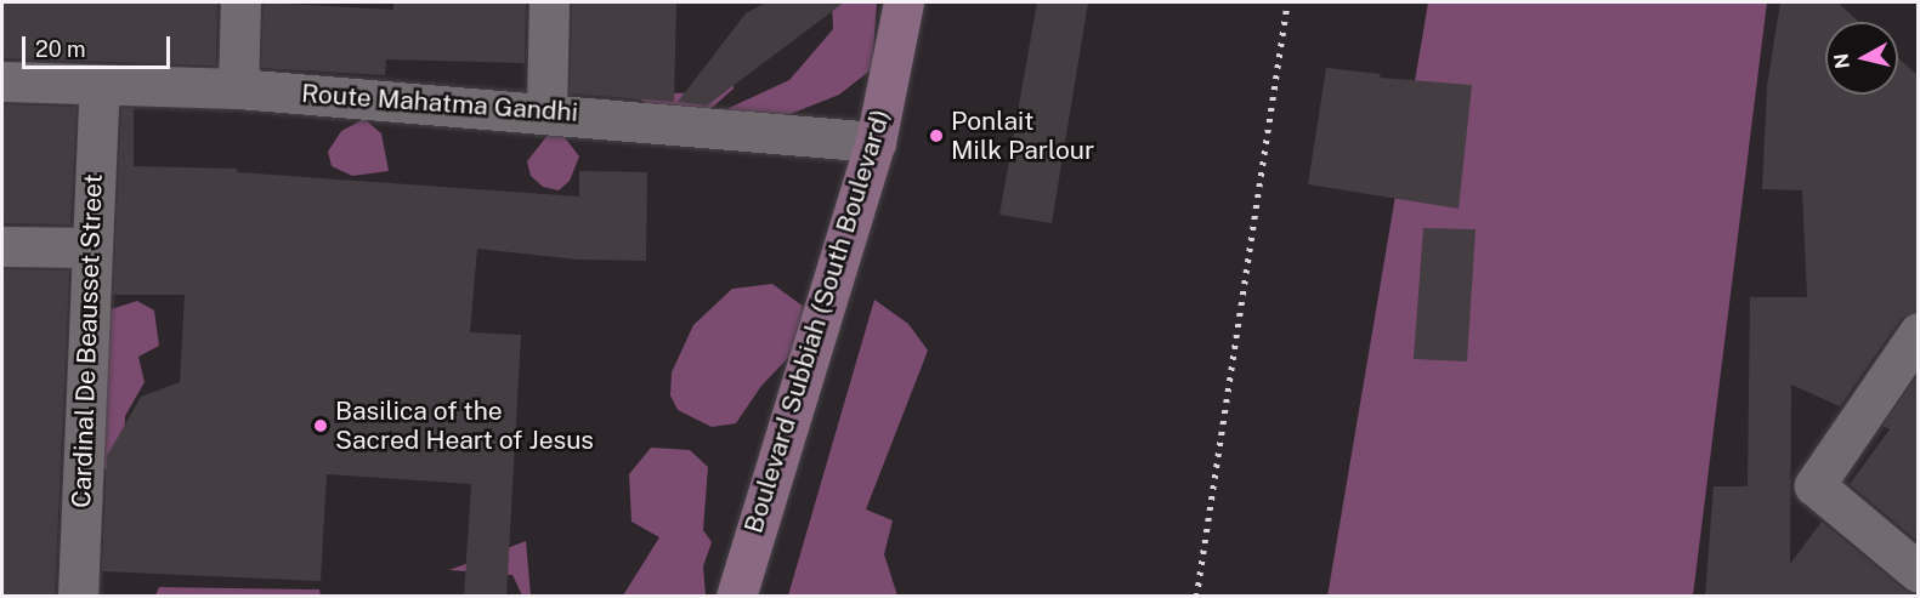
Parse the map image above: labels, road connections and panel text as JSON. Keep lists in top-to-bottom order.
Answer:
{
  "streets": {
    "main road": ["Boulevard Subbiah (South Boulevard)"],
    "street": ["Route Mahatma Gandhi", "Cardinal De Beausset Street"]
  },
  "crossings": [
    ["Route Mahatma Gandhi", "Boulevard Subbiah (South Boulevard)"],
    ["Route Mahatma Gandhi", "Cardinal De Beausset Street"]
  ],
  "places": ["Ponlait Milk Parlour", "Basilica of the Sacred Heart of Jesus"],
  "scale_bar": "20 m",
  "north": "left"
}
